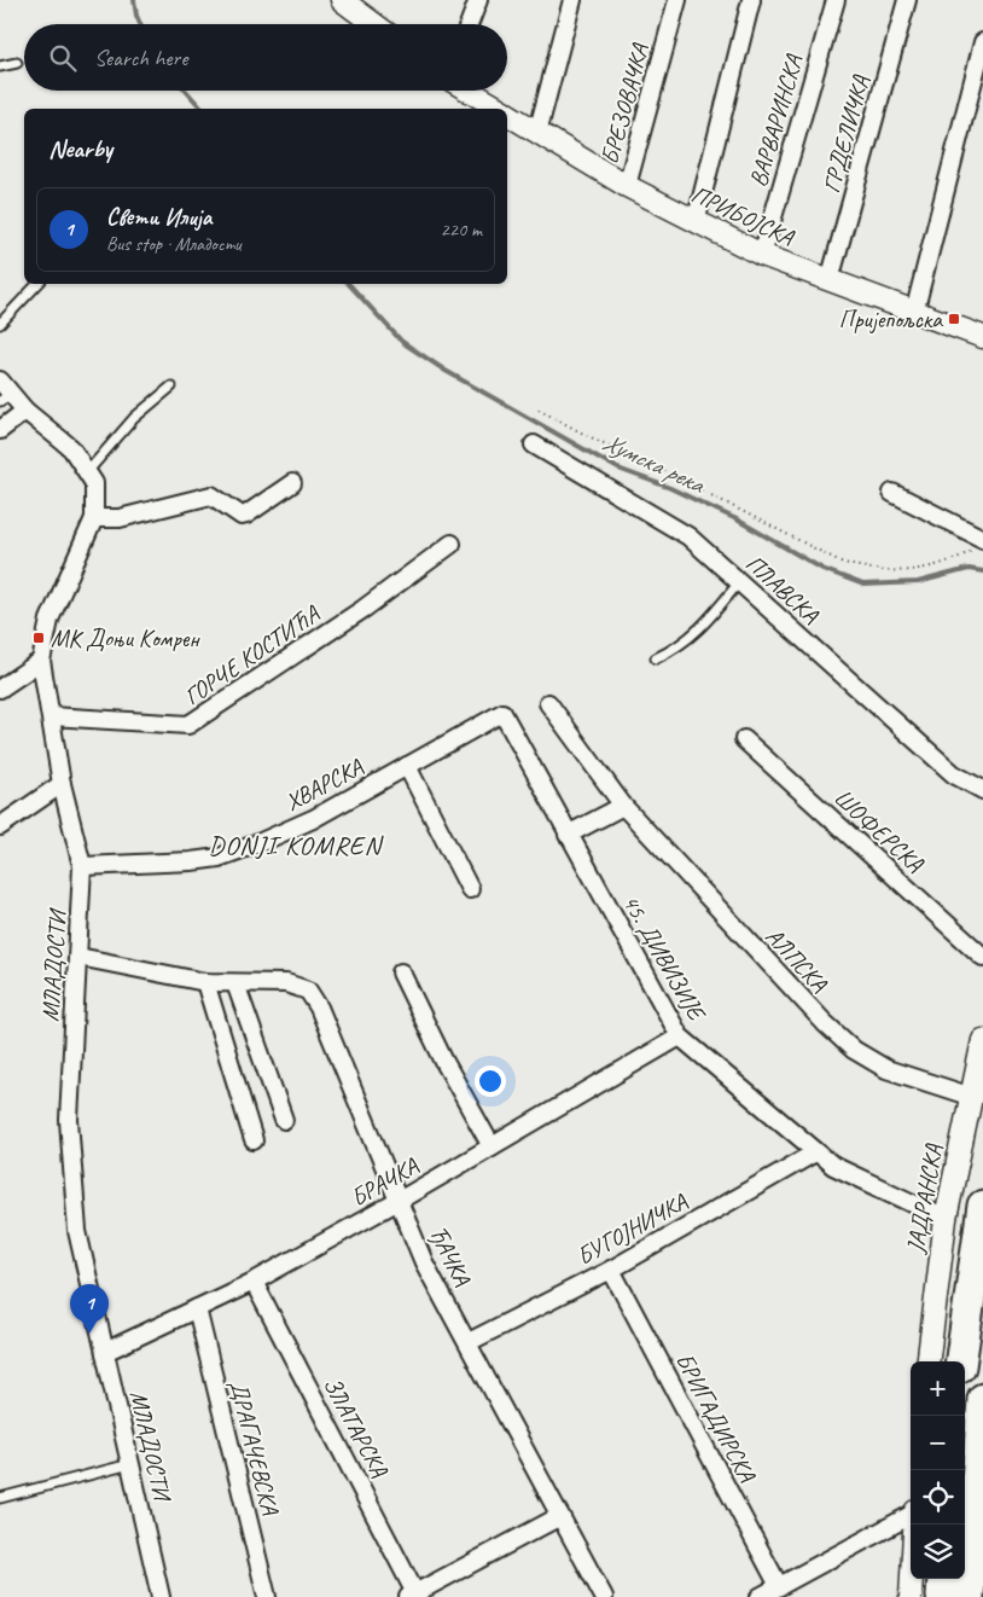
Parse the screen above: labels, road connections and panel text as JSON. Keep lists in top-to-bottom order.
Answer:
{
  "streets": {
    "street": [
      "БРЕЗОВАЧКА",
      "ВАРВАРИНСКА",
      "ГРДЕЛИЧКА",
      "ПРИБОЈСКА",
      "ПЛАВСКА",
      "ГОРЧЕ КОСТИЋА",
      "ХВАРСКА",
      "ШОФЕРСКА",
      "45. ДИВИЗИЈЕ",
      "АЛПСКА",
      "МЛАДОСТИ",
      "БРАЧКА",
      "ЈАДРАНСКА",
      "БУГОЈНИЧКА",
      "ЂАЧКА",
      "БРИГАДИРСКА",
      "ЗЛАТАРСКА",
      "ДРАГАЧЕВСКА"
    ]
  },
  "crossings": [
    ["БРЕЗОВАЧКА", "ПРИБОЈСКА"],
    ["ВАРВАРИНСКА", "ПРИБОЈСКА"],
    ["ГРДЕЛИЧКА", "ПРИБОЈСКА"],
    ["ГОРЧЕ КОСТИЋА", "МЛАДОСТИ"],
    ["ХВАРСКА", "45. ДИВИЗИЈЕ"],
    ["ХВАРСКА", "МЛАДОСТИ"],
    ["45. ДИВИЗИЈЕ", "БРАЧКА"],
    ["45. ДИВИЗИЈЕ", "ЈАДРАНСКА"],
    ["45. ДИВИЗИЈЕ", "БУГОЈНИЧКА"],
    ["АЛПСКА", "ЈАДРАНСКА"],
    ["МЛАДОСТИ", "БРАЧКА"],
    ["МЛАДОСТИ", "ЂАЧКА"],
    ["БРАЧКА", "ЂАЧКА"],
    ["БРАЧКА", "ЗЛАТАРСКА"],
    ["БРАЧКА", "ДРАГАЧЕВСКА"],
    ["БУГОЈНИЧКА", "ЂАЧКА"],
    ["БУГОЈНИЧКА", "БРИГАДИРСКА"]
  ],
  "districts": ["DONJI KOMREN"],
  "water": ["Хумска река"],
  "places": {
    "transit": ["Пријепољска", "МК Доњи Комрен"]
  },
  "page": {
    "search": "Search here",
    "heading": "Nearby",
    "list": [
      {
        "mark": "1",
        "name": "Свети Илија",
        "note": "Bus stop · Младости",
        "value": "220 m"
      }
    ],
    "pins": "1",
    "map_buttons": ["+", "−"]
  }
}
